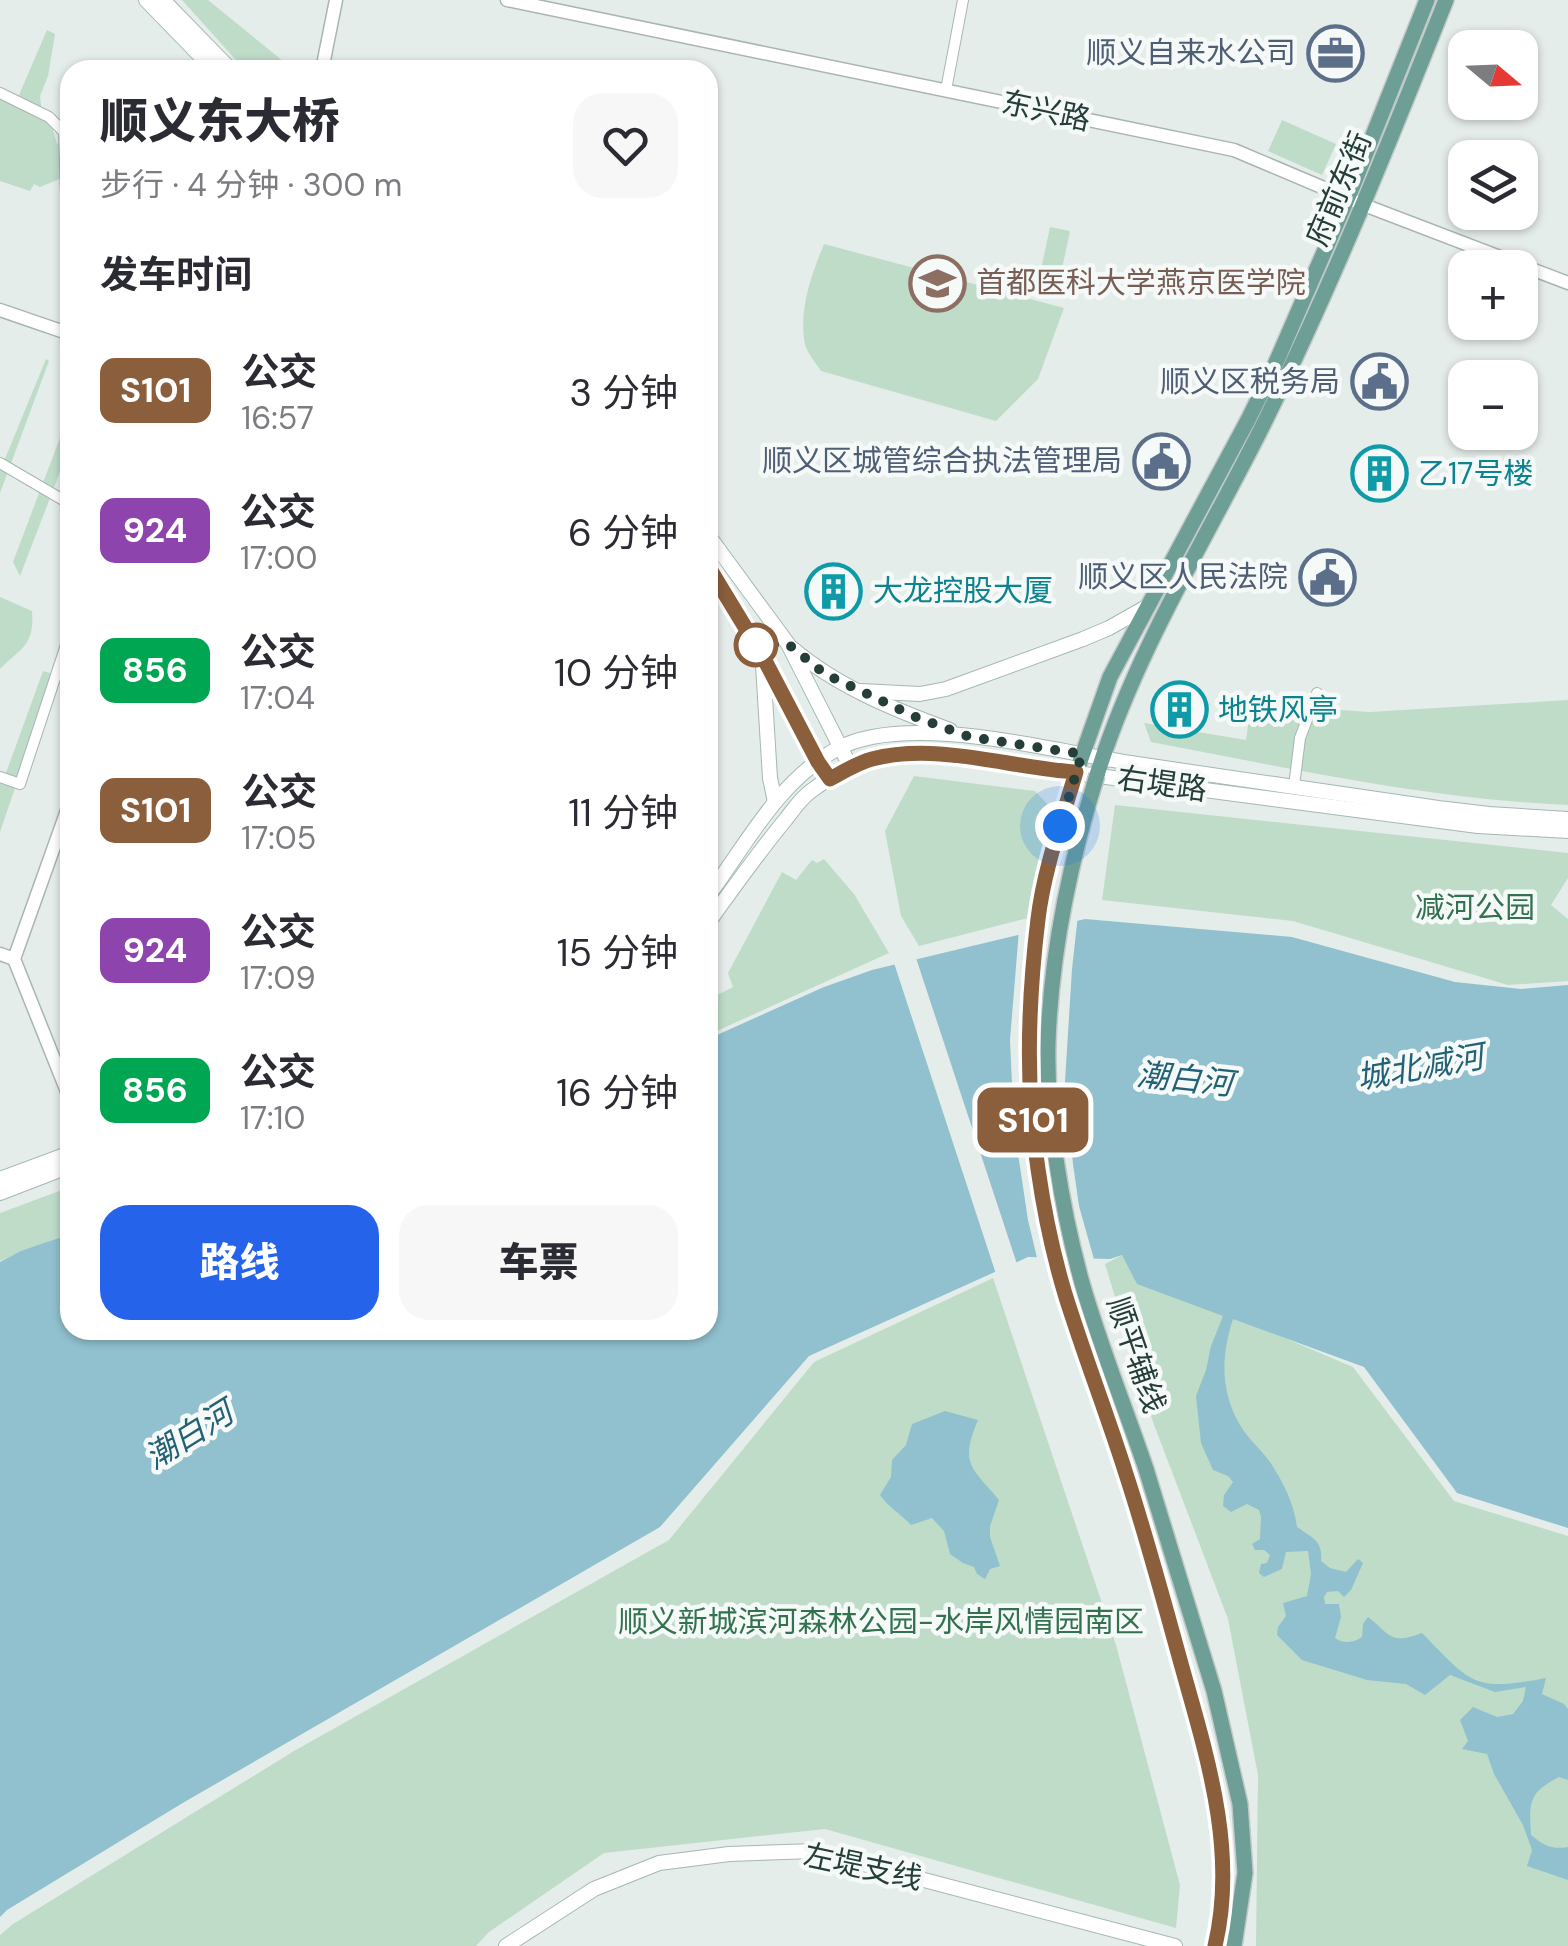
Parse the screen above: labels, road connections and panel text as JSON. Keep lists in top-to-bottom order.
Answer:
{
  "streets": {
    "main road": [
      "府前东街",
      "右堤路",
      "顺平辅线",
      "左堤支线"
    ],
    "street": ["东兴路"]
  },
  "crossings": [
    ["东兴路", "府前东街"],
    ["府前东街", "右堤路"],
    ["府前东街", "顺平辅线"],
    ["右堤路", "顺平辅线"]
  ],
  "water": ["城北减河", "潮白河"],
  "parks": ["减河公园", "顺义新城滨河森林公园-水岸风情园南区"],
  "places": {
    "office": ["顺义自来水公司"],
    "school or university": ["首都医科大学燕京医学院"],
    "public building": ["顺义区税务局", "顺义区城管综合执法管理局", "顺义区人民法院"],
    "building": ["乙17号楼", "大龙控股大厦", "地铁风亭"]
  },
  "lines": ["bus line S101"],
  "north": "right",
  "page": {
    "on_map": "S101",
    "map_buttons": ["+", "−"],
    "heading": [
      ["顺义东大桥", "步行 · 4 分钟 · 300 m"],
      "发车时间"
    ],
    "list": [
      {
        "mark": "S101",
        "name": "公交",
        "note": "16:57",
        "value": "3 分钟"
      },
      {
        "mark": "924",
        "name": "公交",
        "note": "17:00",
        "value": "6 分钟"
      },
      {
        "mark": "856",
        "name": "公交",
        "note": "17:04",
        "value": "10 分钟"
      },
      {
        "mark": "S101",
        "name": "公交",
        "note": "17:05",
        "value": "11 分钟"
      },
      {
        "mark": "924",
        "name": "公交",
        "note": "17:09",
        "value": "15 分钟"
      },
      {
        "mark": "856",
        "name": "公交",
        "note": "17:10",
        "value": "16 分钟"
      }
    ],
    "buttons": ["路线", "车票"]
  }
}
